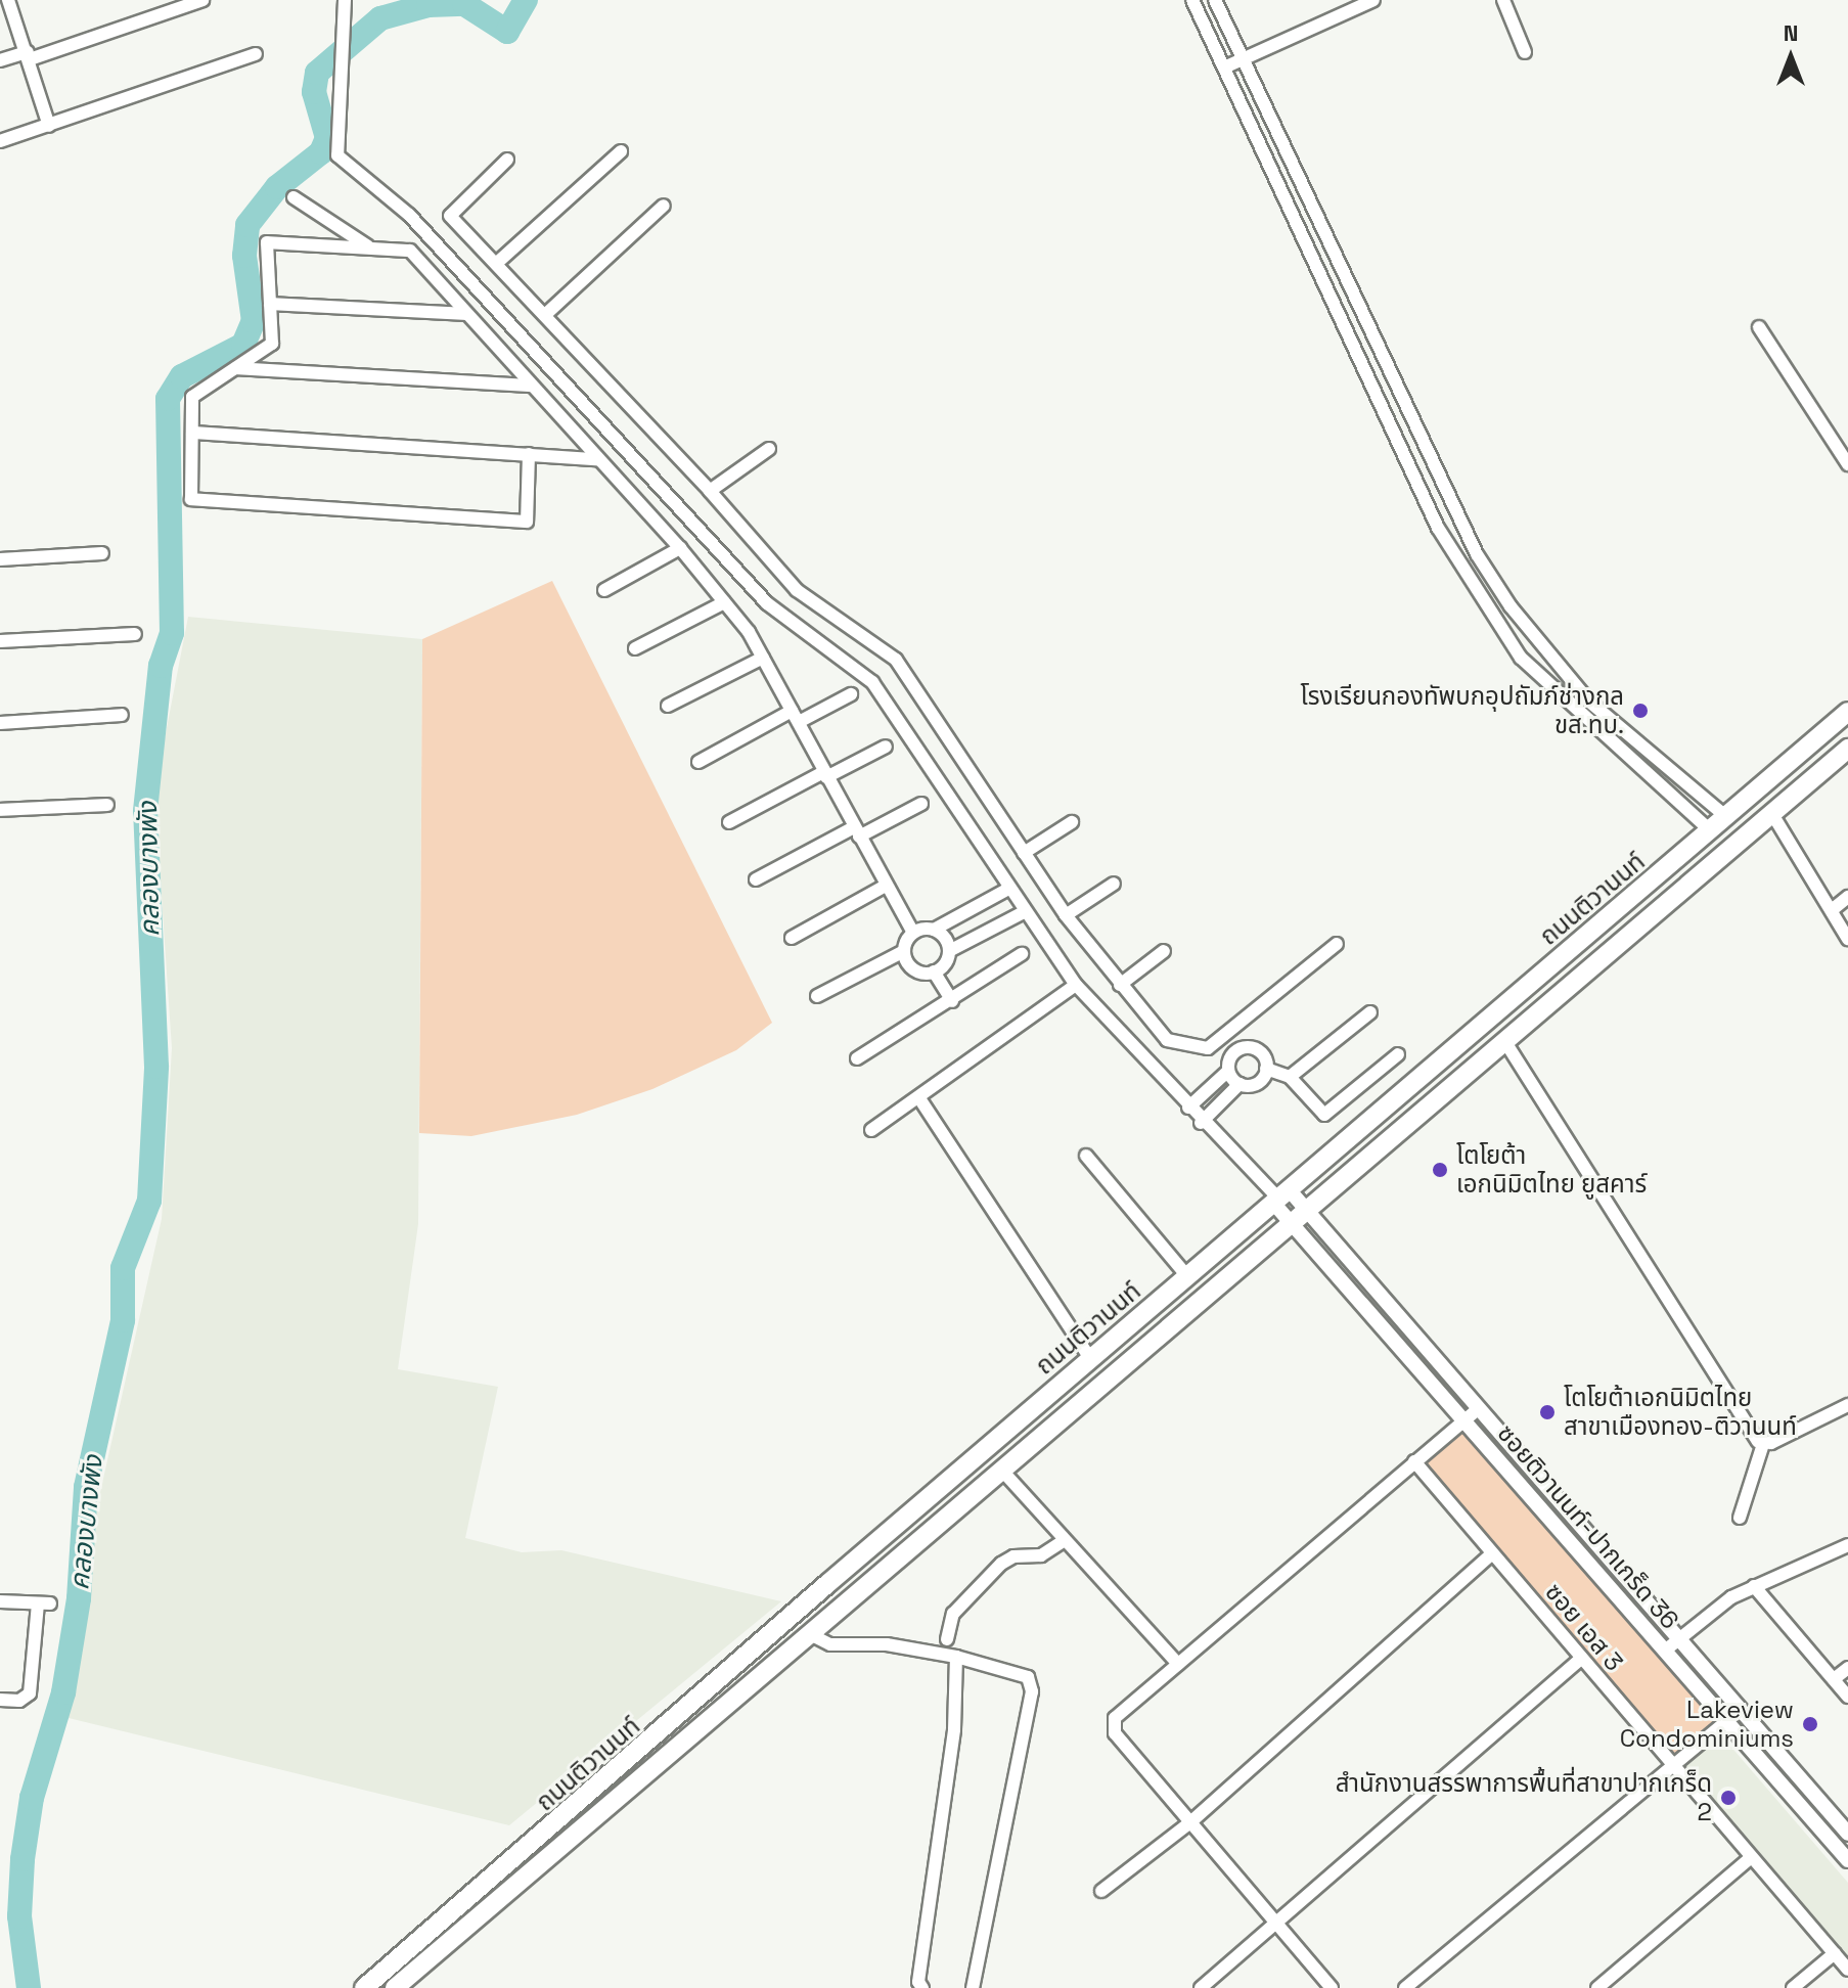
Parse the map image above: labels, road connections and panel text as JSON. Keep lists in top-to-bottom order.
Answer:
{
  "streets": {
    "main road": ["ถนนติวานนท์"],
    "street": ["ซอยติวานนท์-ปากเกร็ด 36", "ซอย เอส 3"]
  },
  "crossings": [
    ["ถนนติวานนท์", "ซอยติวานนท์-ปากเกร็ด 36"]
  ],
  "water": ["คลองบางพัง"],
  "places": [
    "โรงเรียนกองทัพบกอุปถัมภ์ช่างกล ขส.ทบ.",
    "โตโยต้า เอกนิมิตไทย ยูสคาร์",
    "โตโยต้าเอกนิมิตไทย สาขาเมืองทอง-ติวานนท์",
    "Lakeview Condominiums",
    "สำนักงานสรรพาการพื้นที่สาขาปากเกร็ด 2"
  ],
  "north": "top"
}
